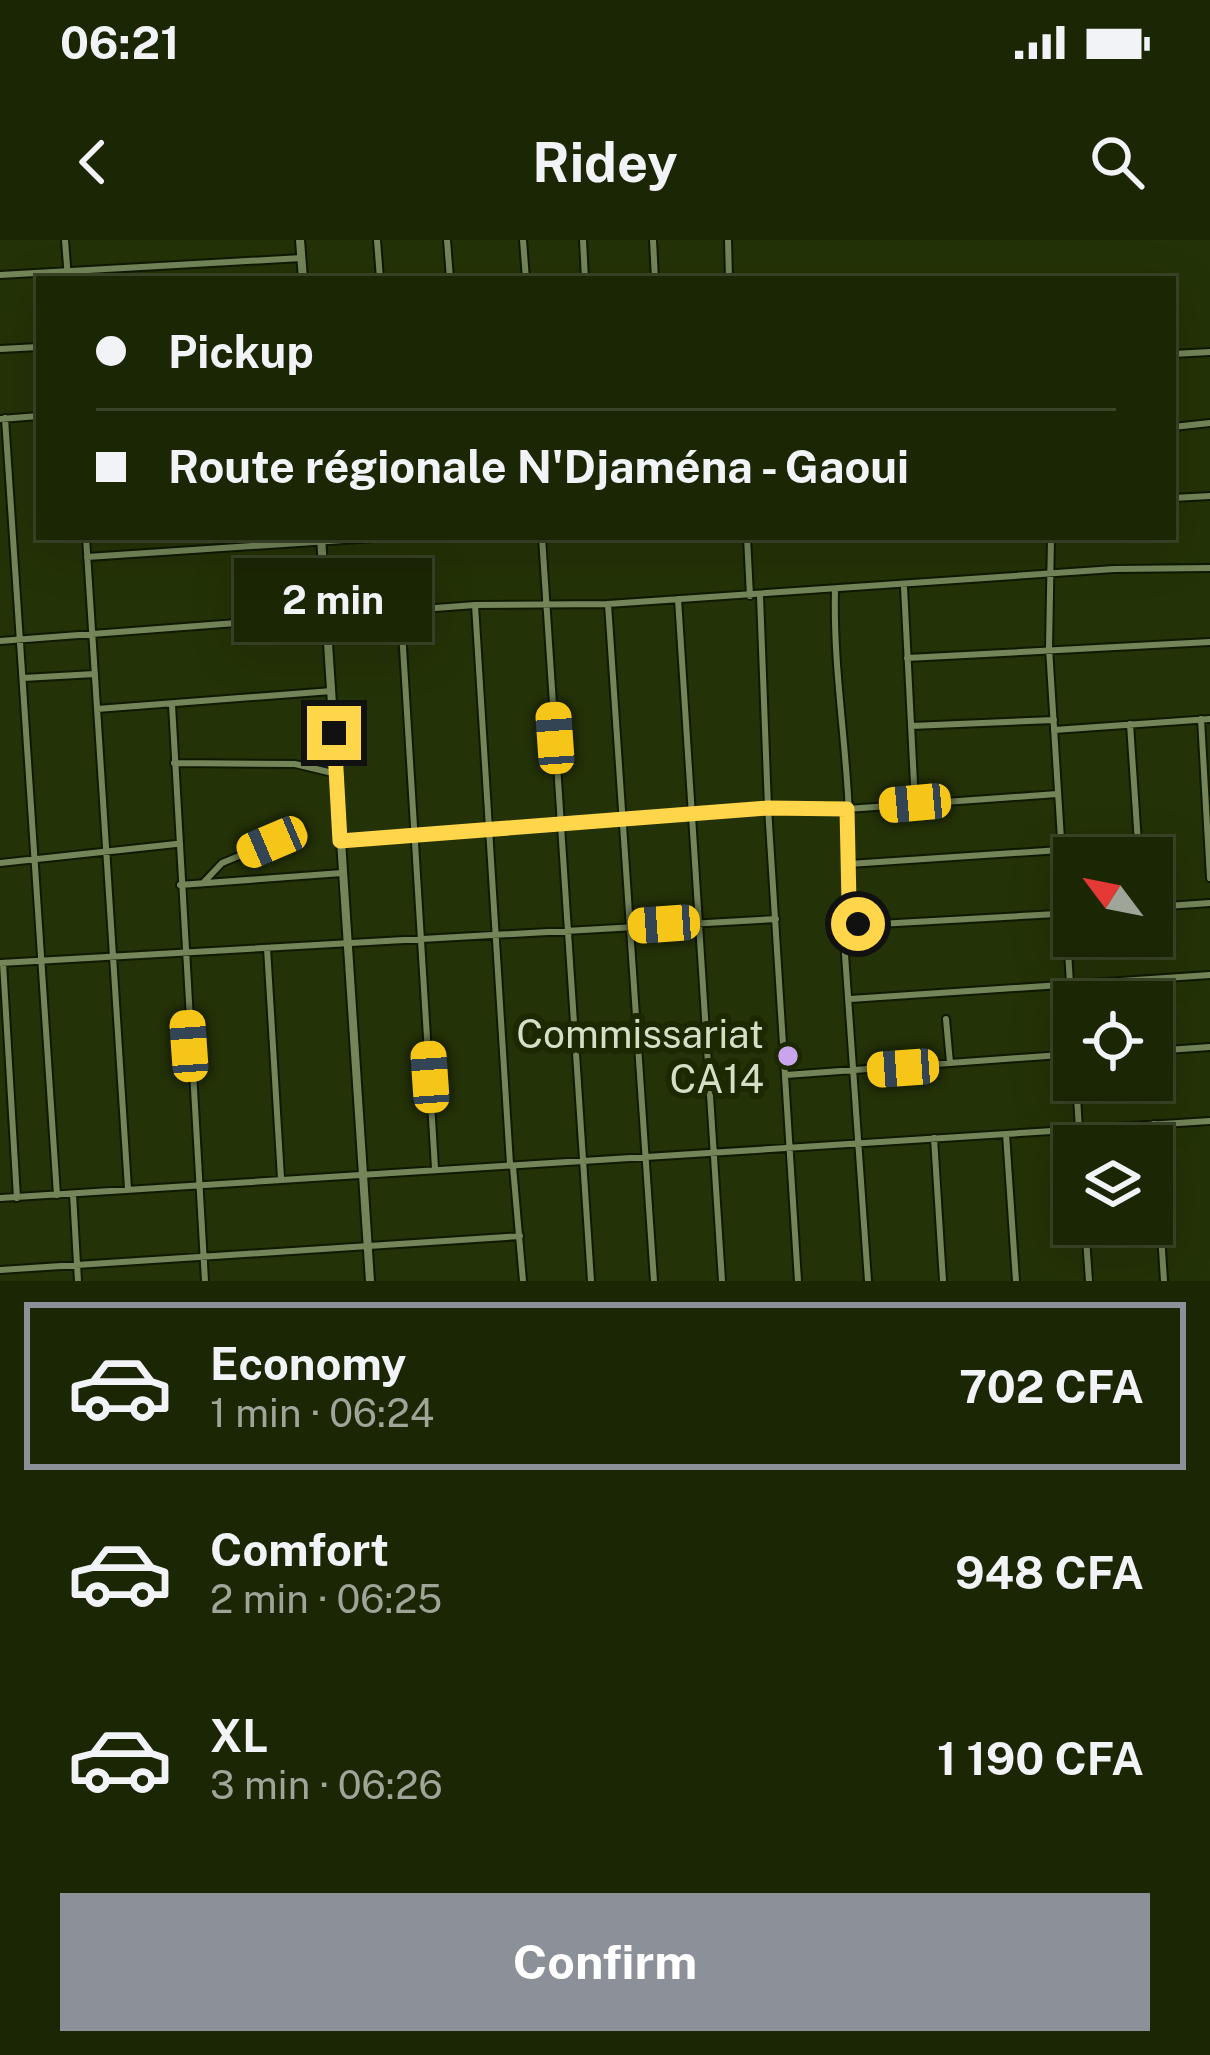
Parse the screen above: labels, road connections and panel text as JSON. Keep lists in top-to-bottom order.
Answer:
{
  "places": ["Commissariat CA14"],
  "north": "top left",
  "page": {
    "status": "06:21",
    "header": "Ridey",
    "banner": ["Pickup", "Route régionale N'Djaména - Gaoui"],
    "bubble": "2 min",
    "list": [
      {
        "name": "Economy",
        "note": "1 min · 06:24",
        "value": "702 CFA"
      },
      {
        "name": "Comfort",
        "note": "2 min · 06:25",
        "value": "948 CFA"
      },
      {
        "name": "XL",
        "note": "3 min · 06:26",
        "value": "1 190 CFA"
      }
    ],
    "buttons": "Confirm"
  }
}
